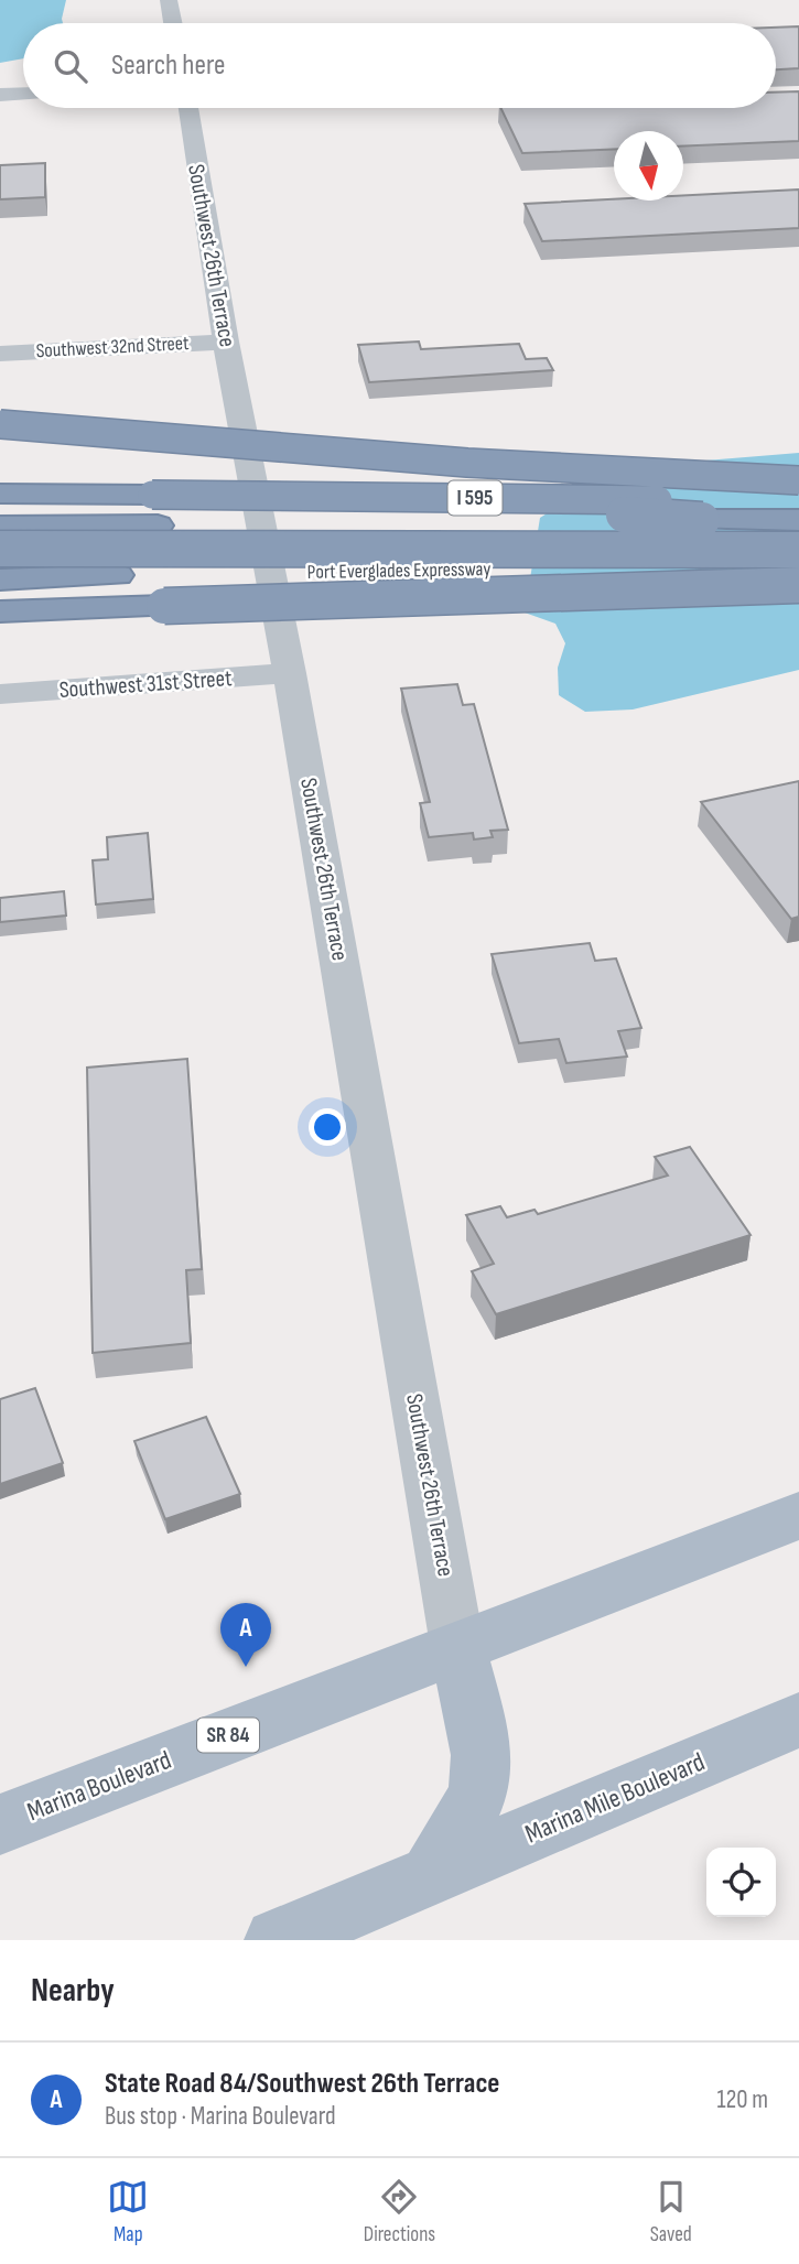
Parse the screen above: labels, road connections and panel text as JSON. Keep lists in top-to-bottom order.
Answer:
{
  "streets": {
    "highway": ["I 595", "Port Everglades Expressway"],
    "main road": ["SR 84", "Marina Boulevard", "Marina Mile Boulevard"],
    "street": ["Southwest 26th Terrace", "Southwest 32nd Street", "Southwest 31st Street"]
  },
  "crossings": [
    ["Southwest 26th Terrace", "Southwest 32nd Street"],
    ["Southwest 26th Terrace", "Southwest 31st Street"],
    ["Southwest 26th Terrace", "SR 84"],
    ["Southwest 26th Terrace", "Marina Boulevard"],
    ["SR 84", "Marina Boulevard"]
  ],
  "north": "bottom",
  "page": {
    "search": "Search here",
    "pins": "A",
    "heading": "Nearby",
    "list": [
      {
        "mark": "A",
        "name": "State Road 84/Southwest 26th Terrace",
        "note": "Bus stop · Marina Boulevard",
        "value": "120 m"
      }
    ],
    "nav": ["Map", "Directions", "Saved"]
  }
}
